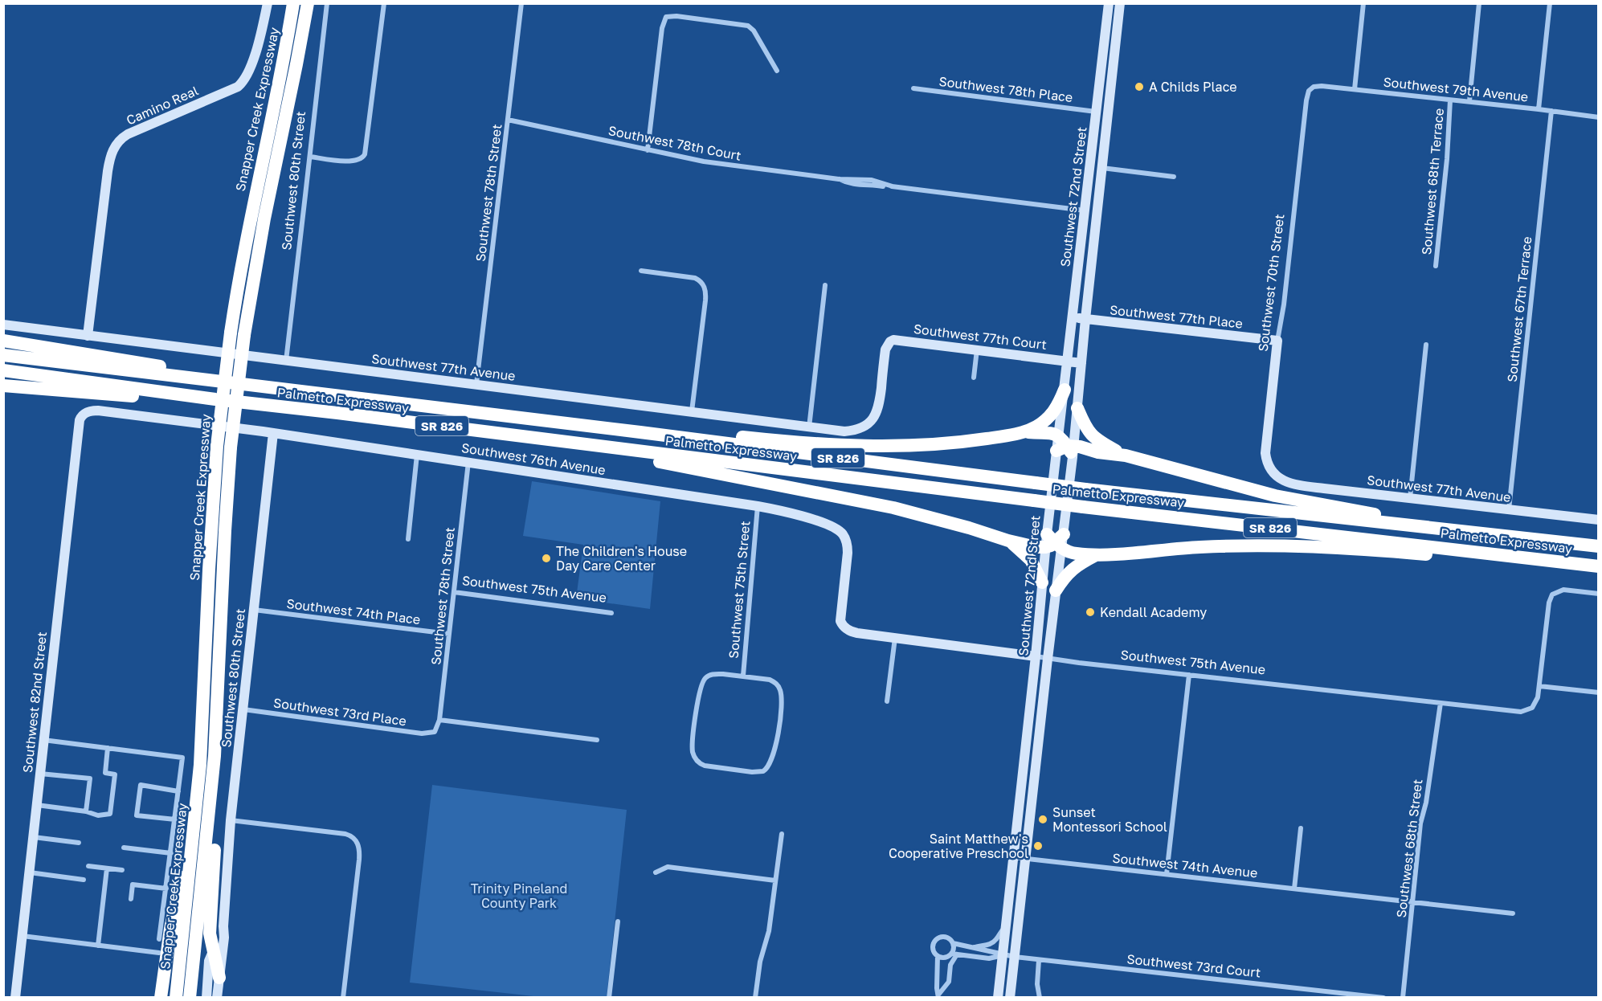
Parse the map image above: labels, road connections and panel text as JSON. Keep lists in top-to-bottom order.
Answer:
{
  "streets": {
    "highway": ["Snapper Creek Expressway", "Palmetto Expressway", "SR 826"],
    "street": [
      "Southwest 78th Place",
      "Southwest 79th Avenue",
      "Camino Real",
      "Southwest 78th Court",
      "Southwest 80th Street",
      "Southwest 68th Terrace",
      "Southwest 78th Street",
      "Southwest 72nd Street",
      "Southwest 70th Street",
      "Southwest 67th Terrace",
      "Southwest 77th Place",
      "Southwest 77th Court",
      "Southwest 77th Avenue",
      "Southwest 76th Avenue",
      "Southwest 75th Avenue",
      "Southwest 75th Street",
      "Southwest 74th Place",
      "Southwest 82nd Street",
      "Southwest 73rd Place",
      "Southwest 68th Street",
      "Southwest 74th Avenue",
      "Southwest 73rd Court"
    ]
  },
  "crossings": [
    ["Southwest 78th Place", "Southwest 72nd Street"],
    ["Southwest 79th Avenue", "Southwest 68th Terrace"],
    ["Southwest 79th Avenue", "Southwest 70th Street"],
    ["Southwest 79th Avenue", "Southwest 67th Terrace"],
    ["Camino Real", "Southwest 77th Avenue"],
    ["Southwest 78th Court", "Southwest 78th Street"],
    ["Southwest 78th Court", "Southwest 72nd Street"],
    ["Southwest 80th Street", "Southwest 77th Avenue"],
    ["Southwest 80th Street", "Southwest 76th Avenue"],
    ["Southwest 80th Street", "Southwest 74th Place"],
    ["Southwest 80th Street", "Southwest 73rd Place"],
    ["Southwest 78th Street", "Southwest 77th Avenue"],
    ["Southwest 78th Street", "Southwest 76th Avenue"],
    ["Southwest 78th Street", "Southwest 75th Avenue"],
    ["Southwest 78th Street", "Southwest 74th Place"],
    ["Southwest 78th Street", "Southwest 73rd Place"],
    ["Southwest 72nd Street", "Southwest 77th Place"],
    ["Southwest 72nd Street", "Southwest 77th Court"],
    ["Southwest 72nd Street", "Southwest 75th Avenue"],
    ["Southwest 72nd Street", "Southwest 74th Avenue"],
    ["Southwest 72nd Street", "Southwest 73rd Court"],
    ["Southwest 70th Street", "Southwest 77th Place"],
    ["Southwest 70th Street", "Southwest 77th Avenue"],
    ["Southwest 67th Terrace", "Southwest 77th Avenue"],
    ["Southwest 77th Court", "Southwest 77th Avenue"],
    ["Southwest 76th Avenue", "Southwest 75th Avenue"],
    ["Southwest 76th Avenue", "Southwest 75th Street"],
    ["Southwest 76th Avenue", "Southwest 82nd Street"],
    ["Southwest 75th Avenue", "Southwest 68th Street"],
    ["Southwest 68th Street", "Southwest 74th Avenue"]
  ],
  "parks": ["Trinity Pineland County Park"],
  "places": [
    "A Childs Place",
    "The Children's House Day Care Center",
    "Kendall Academy",
    "Sunset Montessori School",
    "Saint Matthew's Cooperative Preschool"
  ]
}
